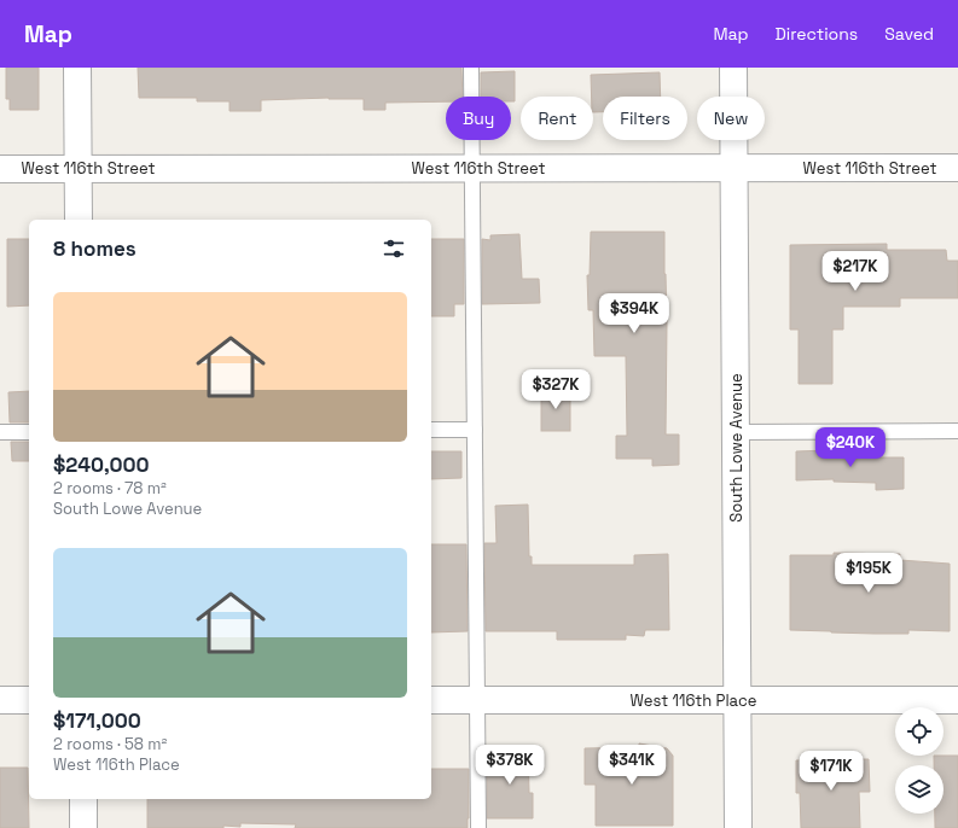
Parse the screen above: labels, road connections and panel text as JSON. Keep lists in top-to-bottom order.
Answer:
{
  "streets": {
    "street": ["West 116th Street", "South Lowe Avenue", "West 116th Place"]
  },
  "crossings": [
    ["West 116th Street", "South Lowe Avenue"],
    ["South Lowe Avenue", "West 116th Place"]
  ],
  "page": {
    "header": "Map",
    "nav": ["Map", "Directions", "Saved"],
    "chip": [
      "Buy",
      "Rent",
      "Filters",
      "New"
    ],
    "heading": "8 homes",
    "price": [
      "$217K",
      "$394K",
      "$327K",
      "$240K",
      "$195K",
      "$378K",
      "$341K",
      "$171K"
    ],
    "list": [
      {
        "name": "$240,000",
        "note": "2 rooms · 78 m² · South Lowe Avenue"
      },
      {
        "name": "$171,000",
        "note": "2 rooms · 58 m² · West 116th Place"
      }
    ]
  }
}
